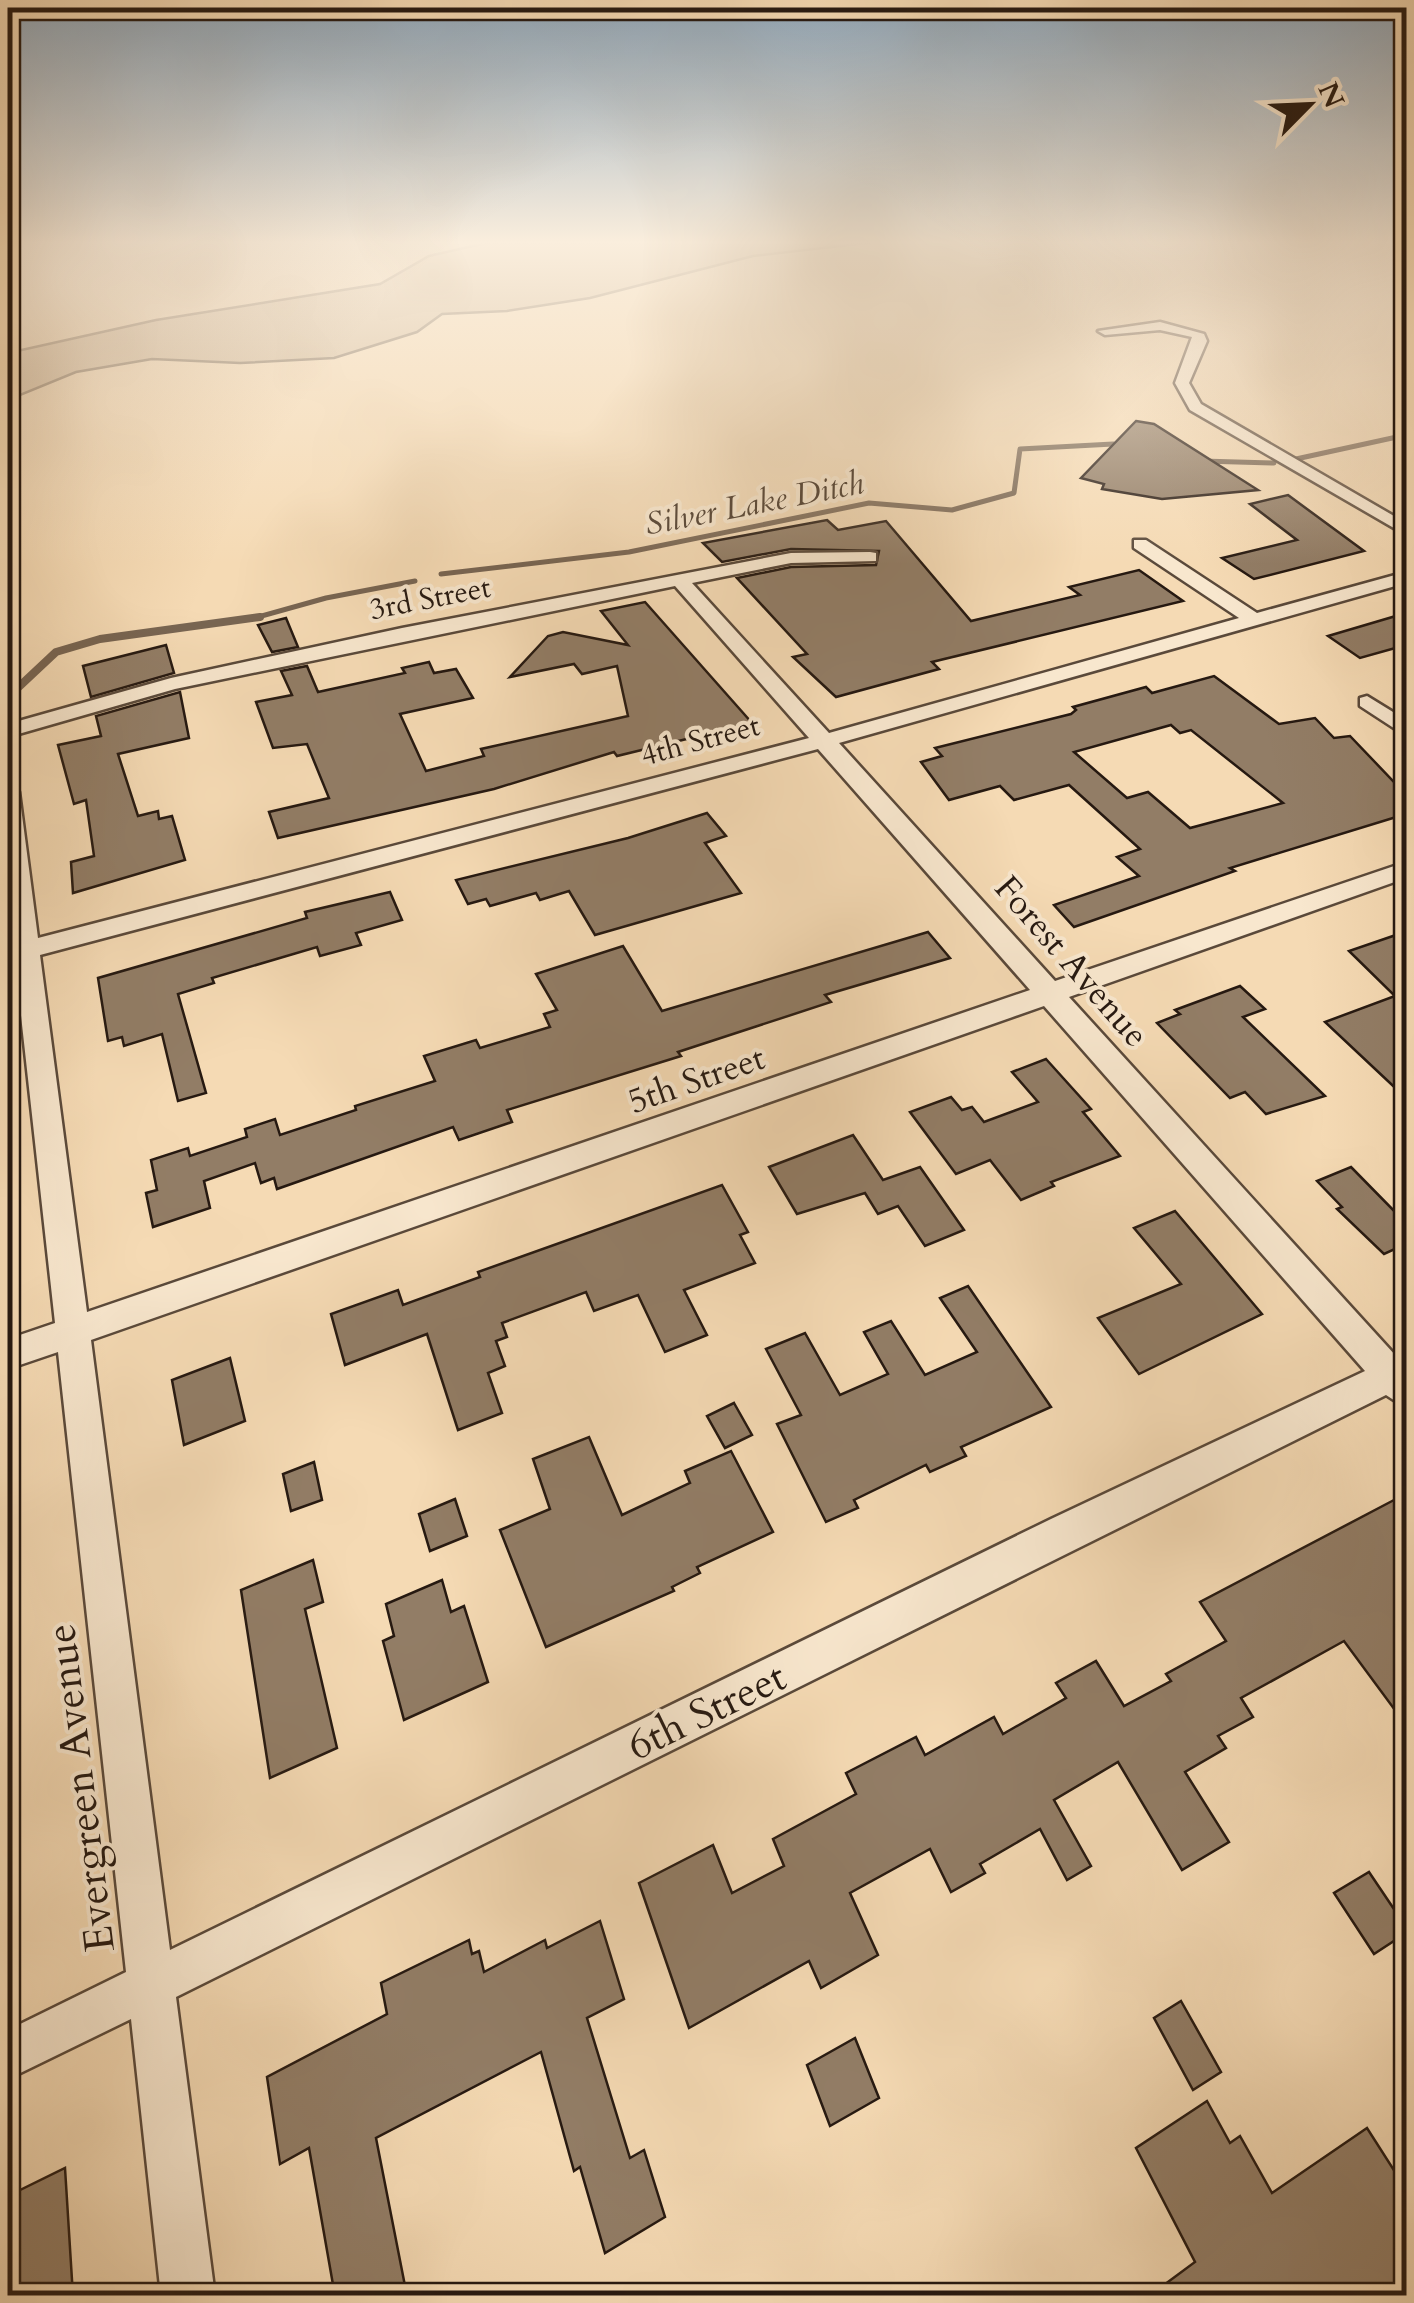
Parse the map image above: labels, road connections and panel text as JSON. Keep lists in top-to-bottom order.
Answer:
{
  "streets": {
    "street": [
      "3rd Street",
      "4th Street",
      "Forest Avenue",
      "5th Street",
      "6th Street",
      "Evergreen Avenue"
    ]
  },
  "crossings": [
    ["3rd Street", "Forest Avenue"],
    ["4th Street", "Forest Avenue"],
    ["4th Street", "Evergreen Avenue"],
    ["Forest Avenue", "5th Street"],
    ["Forest Avenue", "6th Street"],
    ["5th Street", "Evergreen Avenue"],
    ["6th Street", "Evergreen Avenue"]
  ],
  "water": ["Silver Lake Ditch"],
  "north": "top right"
}
